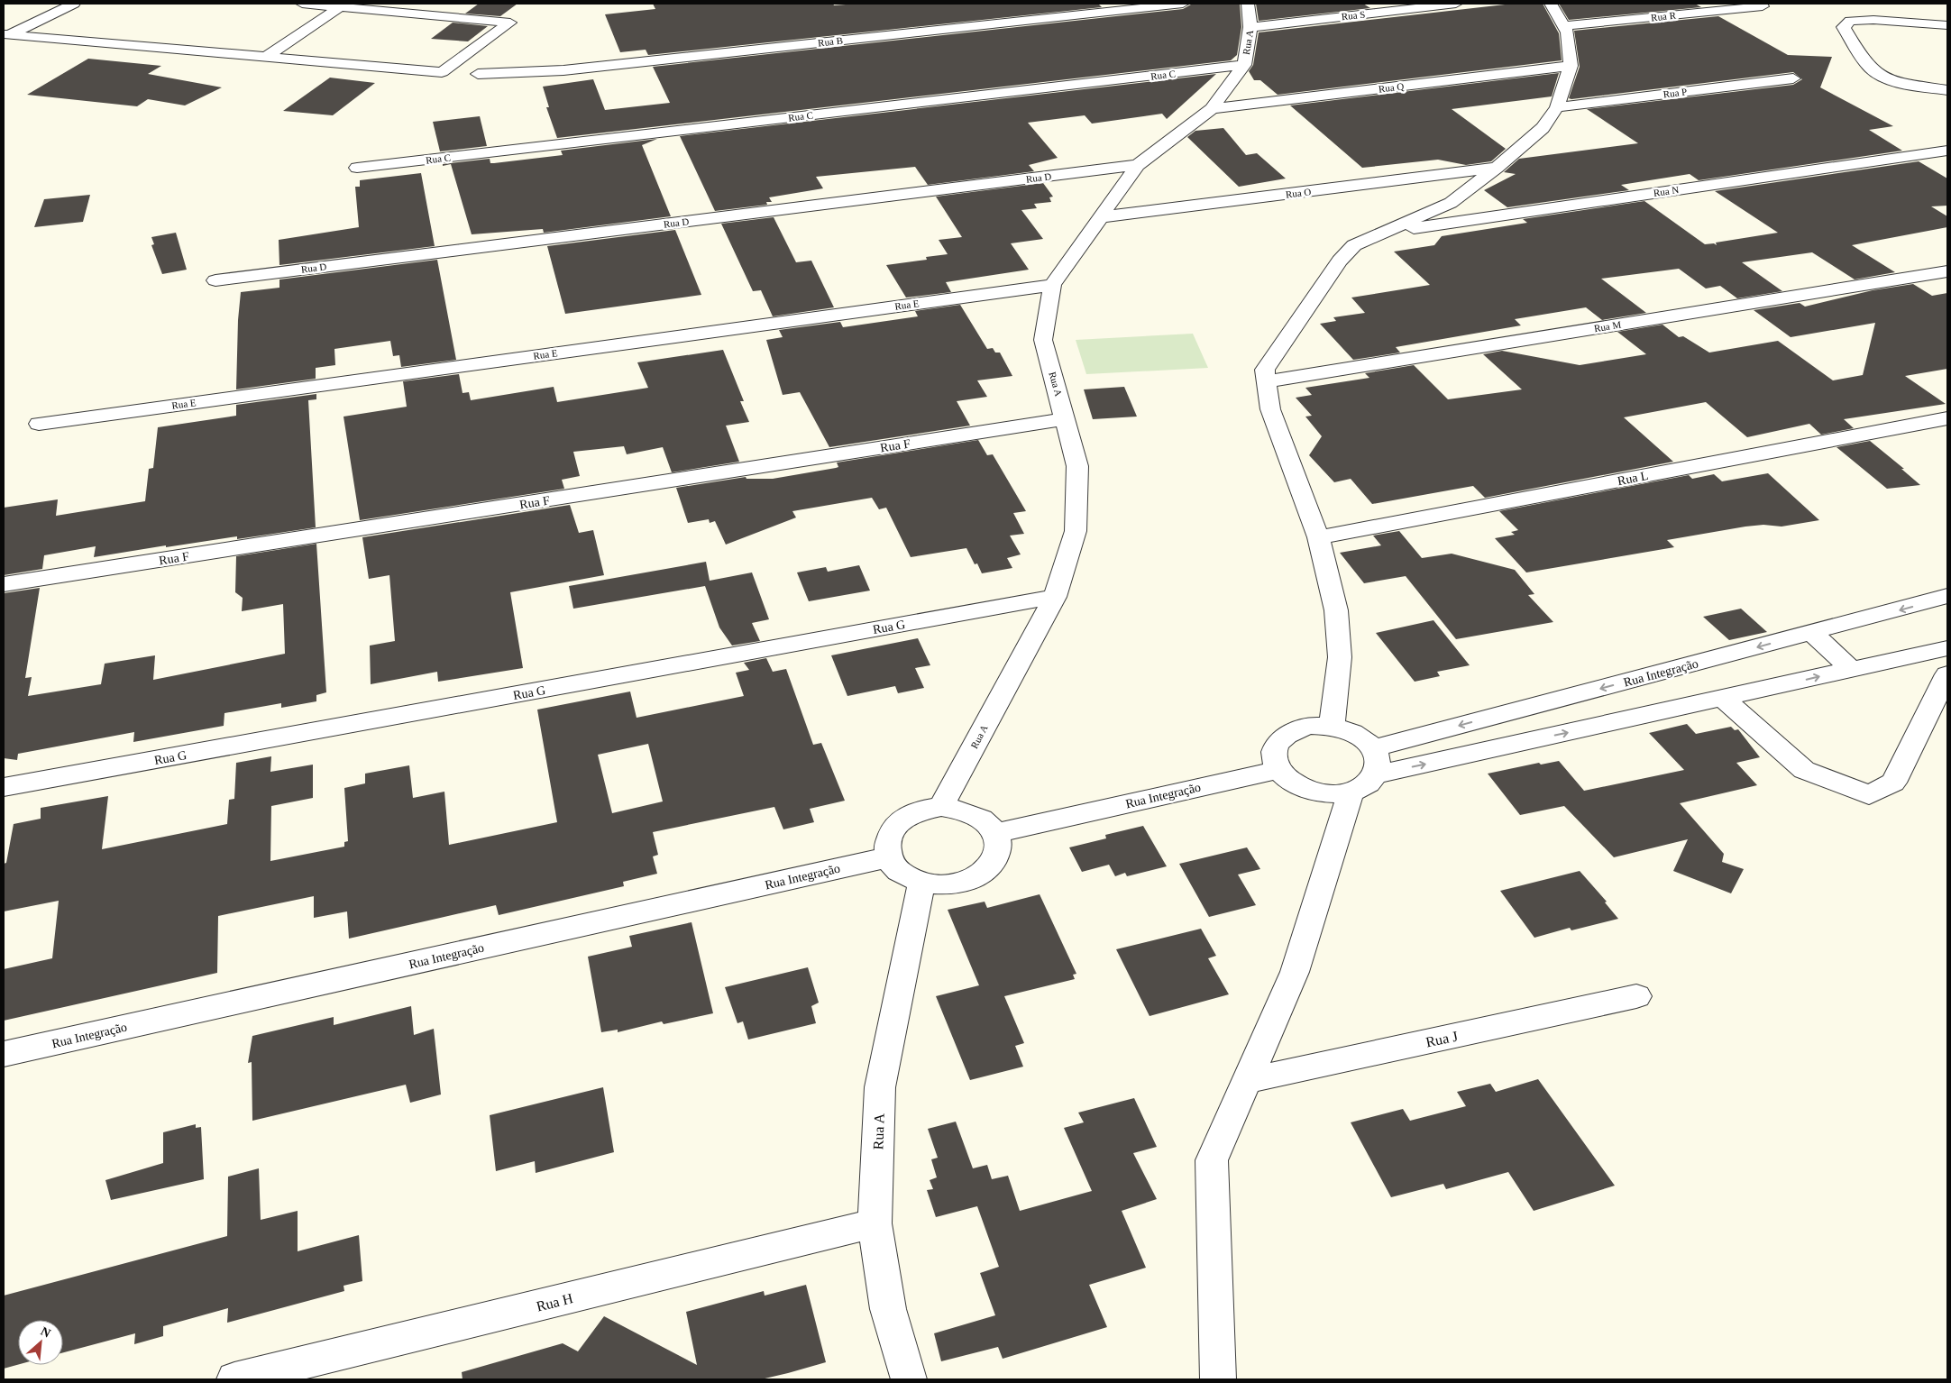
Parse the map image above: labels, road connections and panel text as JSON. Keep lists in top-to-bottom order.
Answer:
{
  "streets": {
    "street": [
      "Rua S",
      "Rua R",
      "Rua B",
      "Rua A",
      "Rua C",
      "Rua Q",
      "Rua P",
      "Rua D",
      "Rua N",
      "Rua O",
      "Rua E",
      "Rua M",
      "Rua F",
      "Rua L",
      "Rua G",
      "Rua Integração",
      "Rua J",
      "Rua H"
    ]
  },
  "crossings": [
    ["Rua S", "Rua A"],
    ["Rua A", "Rua C"],
    ["Rua A", "Rua Q"],
    ["Rua A", "Rua D"],
    ["Rua A", "Rua O"],
    ["Rua A", "Rua E"],
    ["Rua A", "Rua F"],
    ["Rua A", "Rua G"],
    ["Rua A", "Rua Integração"],
    ["Rua A", "Rua H"]
  ],
  "north": "top right"
}
